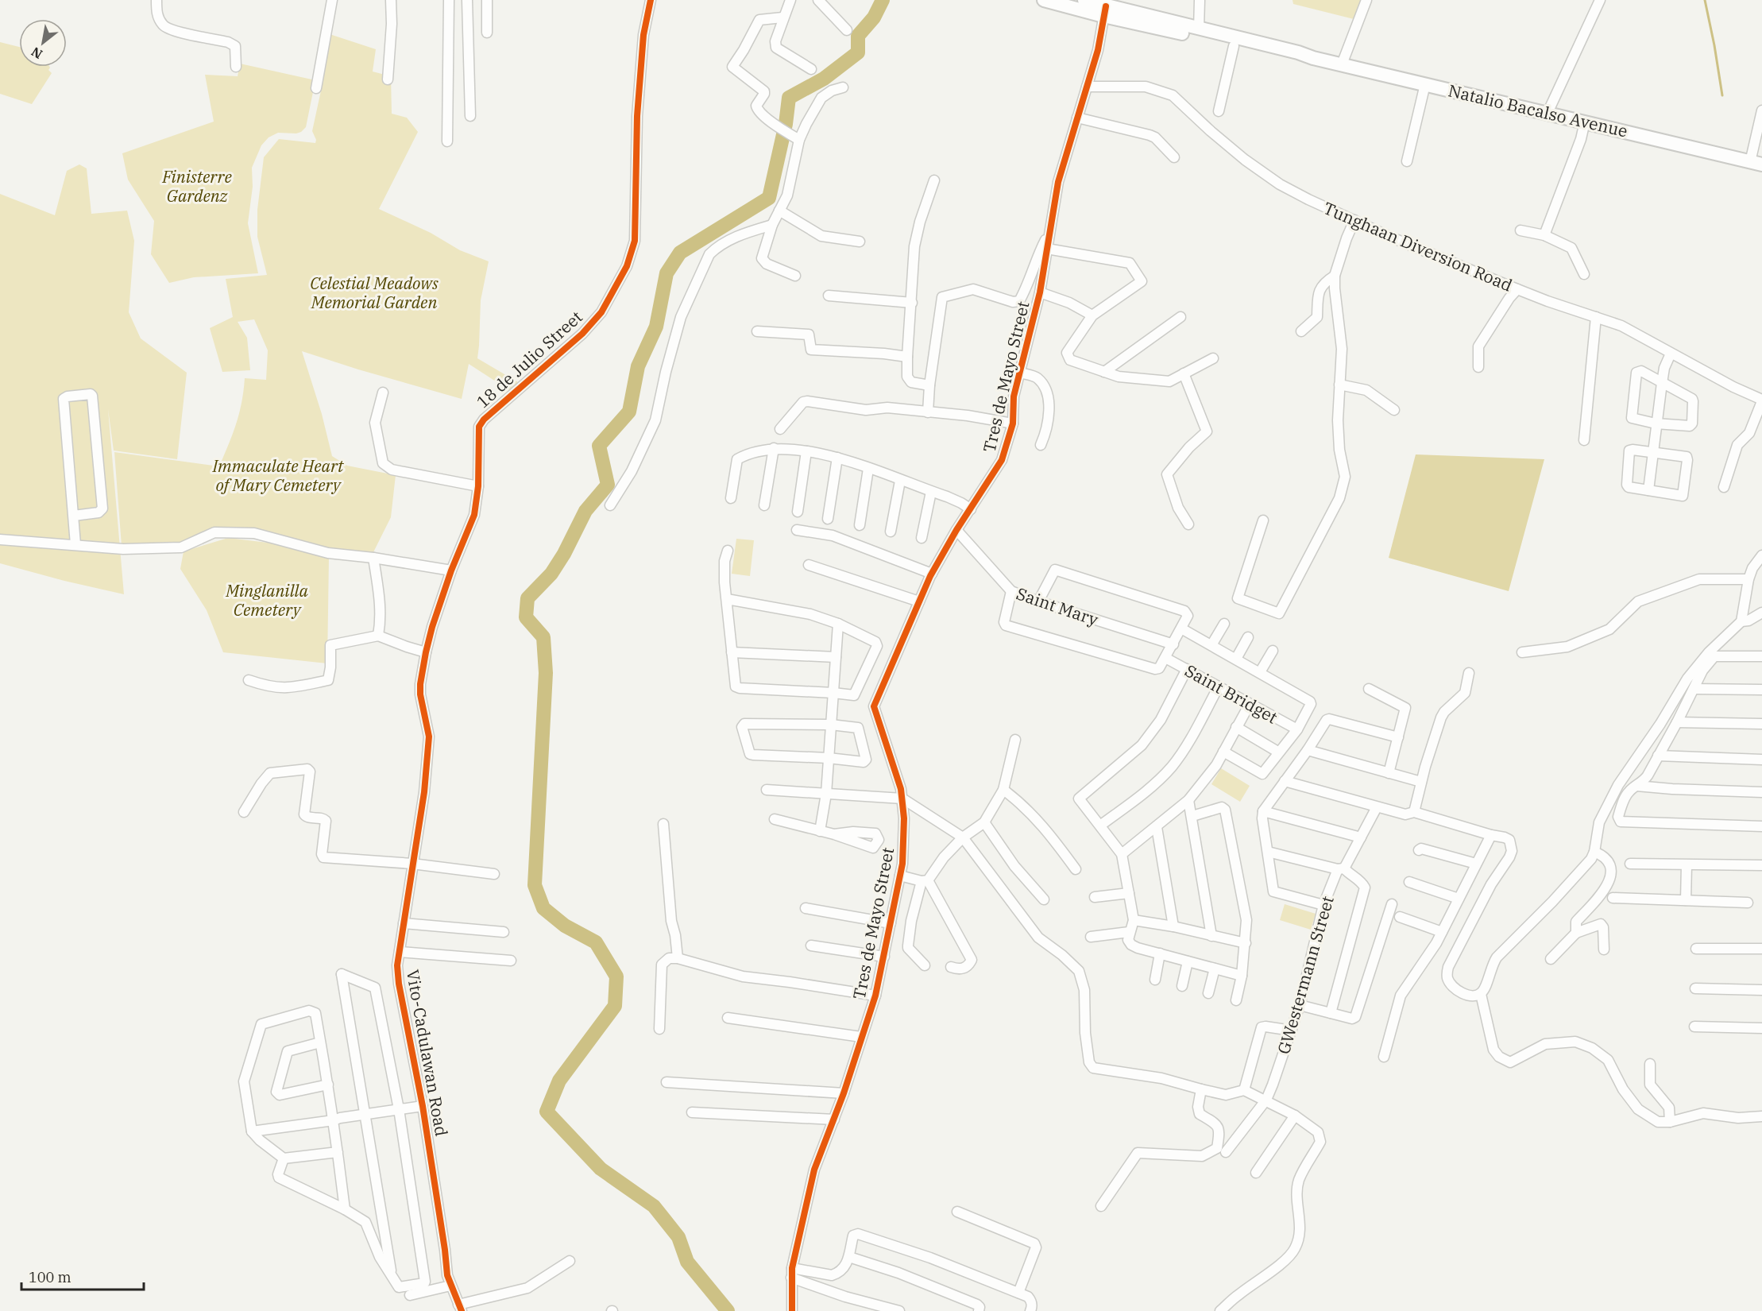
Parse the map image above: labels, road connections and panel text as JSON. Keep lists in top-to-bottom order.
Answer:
{
  "streets": {
    "highway": ["Natalio Bacalso Avenue"],
    "street": [
      "Tunghaan Diversion Road",
      "18 de Julio Street",
      "Tres de Mayo Street",
      "Saint Mary",
      "Saint Bridget",
      "GWestermann Street",
      "Vito-Cadulawan Road"
    ]
  },
  "crossings": [
    ["Natalio Bacalso Avenue", "Tres de Mayo Street"],
    ["Tunghaan Diversion Road", "Tres de Mayo Street"],
    ["18 de Julio Street", "Vito-Cadulawan Road"],
    ["Tres de Mayo Street", "Saint Mary"]
  ],
  "parks": [
    "Finisterre Gardenz",
    "Celestial Meadows Memorial Garden",
    "Immaculate Heart of Mary Cemetery",
    "Minglanilla Cemetery"
  ],
  "scale_bar": "100 m",
  "north": "bottom left"
}
